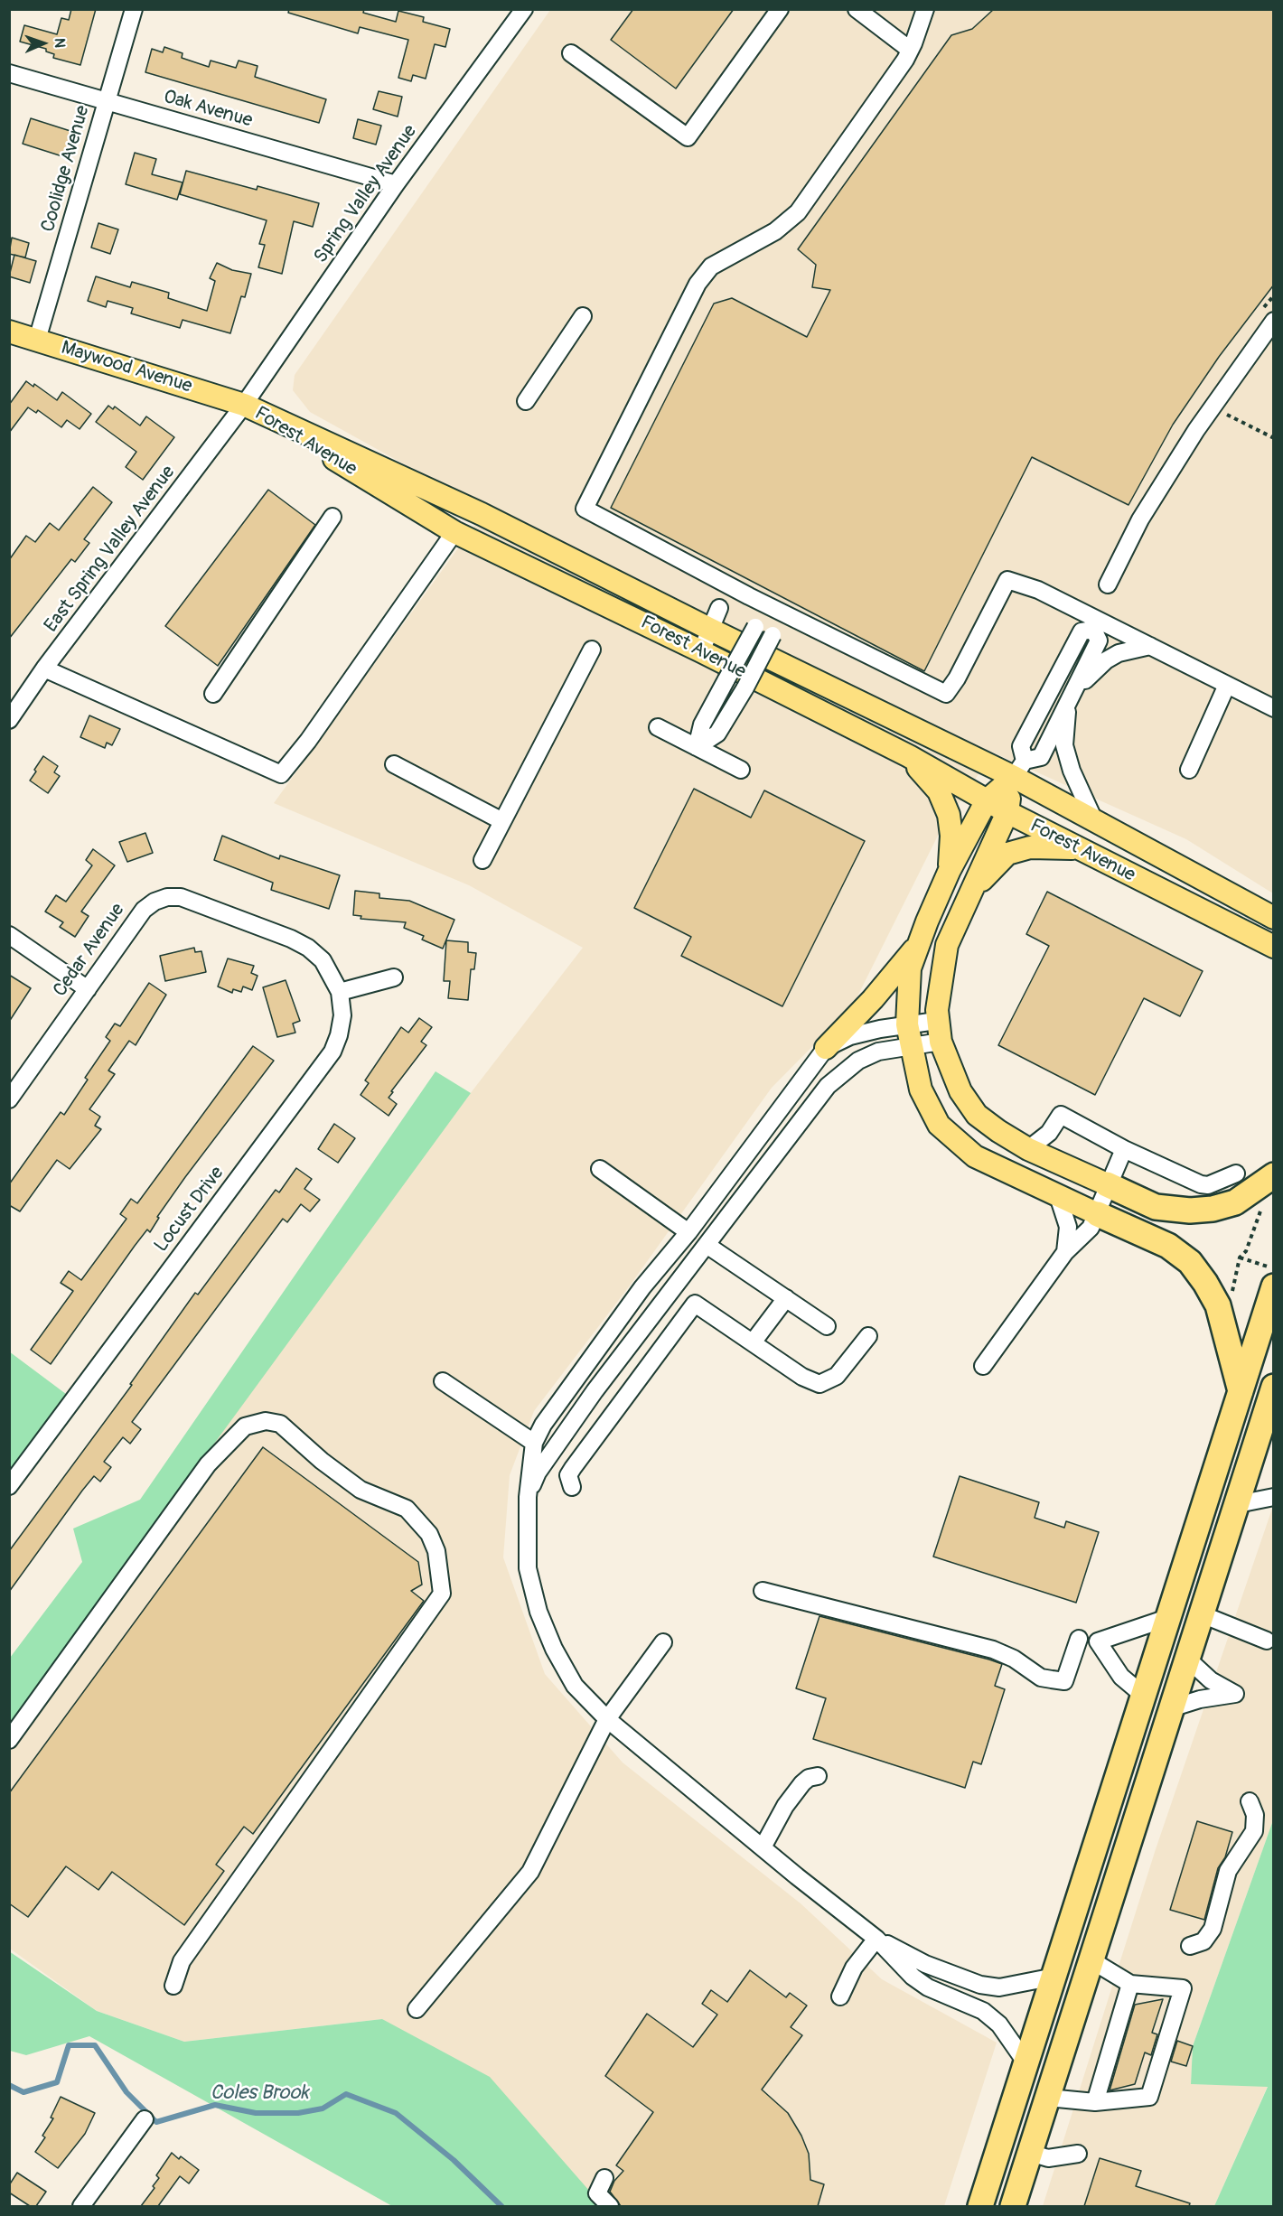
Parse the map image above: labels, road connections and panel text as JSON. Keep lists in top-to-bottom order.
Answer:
{
  "streets": {
    "main road": ["Maywood Avenue", "Forest Avenue"],
    "street": [
      "Oak Avenue",
      "Coolidge Avenue",
      "Spring Valley Avenue",
      "East Spring Valley Avenue",
      "Cedar Avenue",
      "Locust Drive"
    ]
  },
  "crossings": [
    ["Oak Avenue", "Coolidge Avenue"],
    ["Oak Avenue", "Spring Valley Avenue"],
    ["Coolidge Avenue", "Maywood Avenue"],
    ["Spring Valley Avenue", "Maywood Avenue"],
    ["Spring Valley Avenue", "Forest Avenue"],
    ["Spring Valley Avenue", "East Spring Valley Avenue"],
    ["Maywood Avenue", "Forest Avenue"],
    ["Maywood Avenue", "East Spring Valley Avenue"],
    ["Forest Avenue", "East Spring Valley Avenue"],
    ["Cedar Avenue", "Locust Drive"]
  ],
  "water": ["Coles Brook"],
  "north": "right"
}
